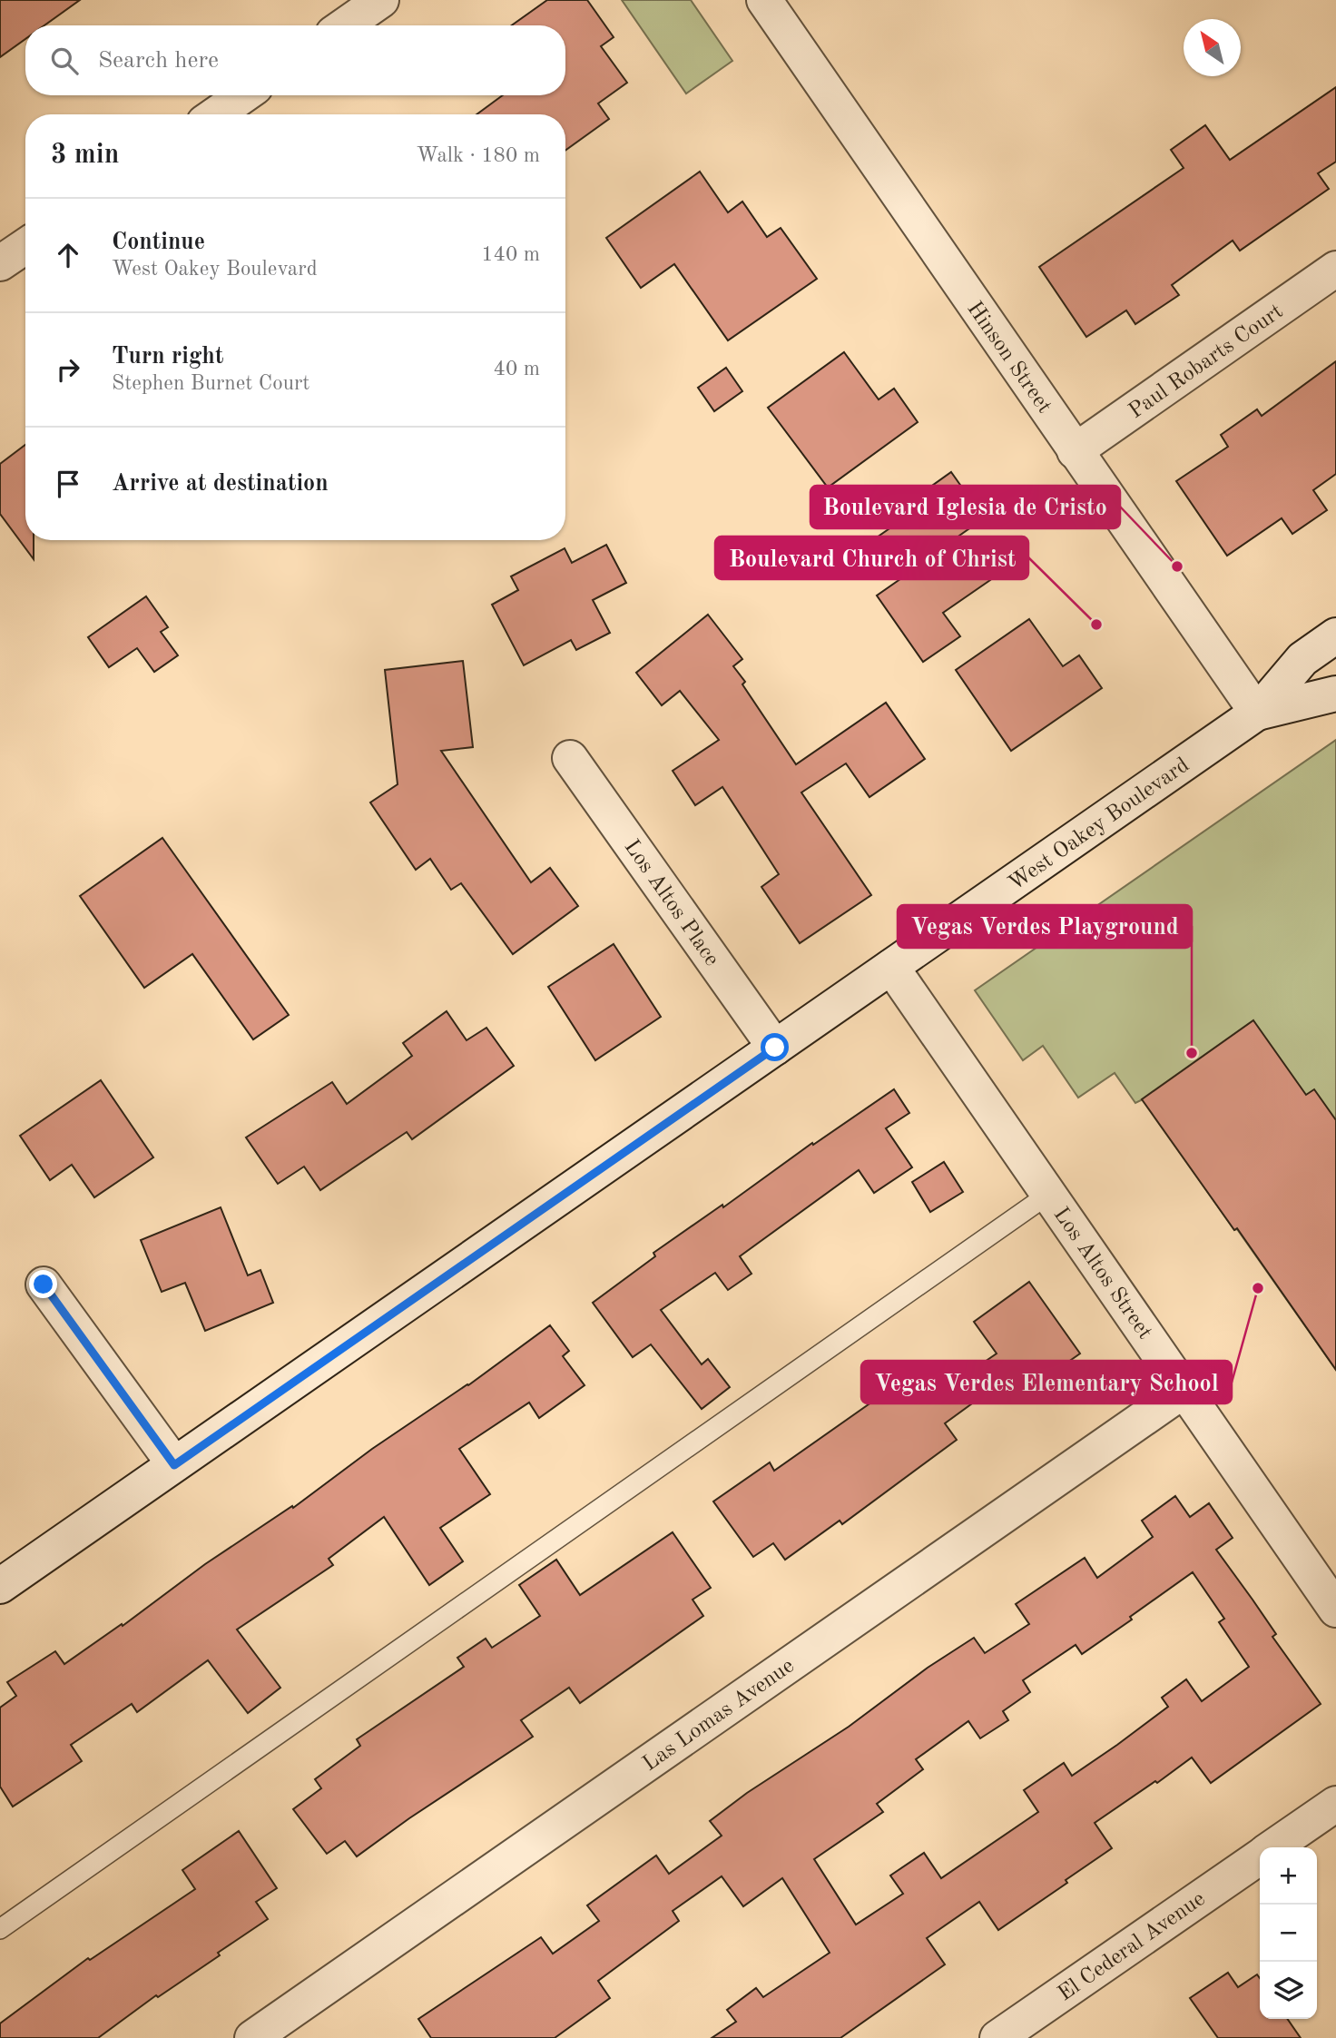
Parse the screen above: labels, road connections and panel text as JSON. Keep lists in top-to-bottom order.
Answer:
{
  "streets": {
    "street": [
      "Hinson Street",
      "Paul Robarts Court",
      "West Oakey Boulevard",
      "Los Altos Place",
      "Los Altos Street",
      "Las Lomas Avenue",
      "El Cederal Avenue"
    ]
  },
  "crossings": [
    ["Hinson Street", "Paul Robarts Court"],
    ["Hinson Street", "West Oakey Boulevard"],
    ["West Oakey Boulevard", "Los Altos Place"],
    ["West Oakey Boulevard", "Los Altos Street"],
    ["Los Altos Street", "Las Lomas Avenue"]
  ],
  "places": [
    "Boulevard Iglesia de Cristo",
    "Boulevard Church of Christ",
    "Vegas Verdes Playground",
    "Vegas Verdes Elementary School"
  ],
  "north": "top left",
  "page": {
    "search": "Search here",
    "heading": ["3 min", "Walk · 180 m"],
    "list": [
      ["Continue", "West Oakey Boulevard", "140 m"],
      ["Turn right", "Stephen Burnet Court", "40 m"],
      "Arrive at destination"
    ],
    "map_buttons": ["+", "−"]
  }
}
